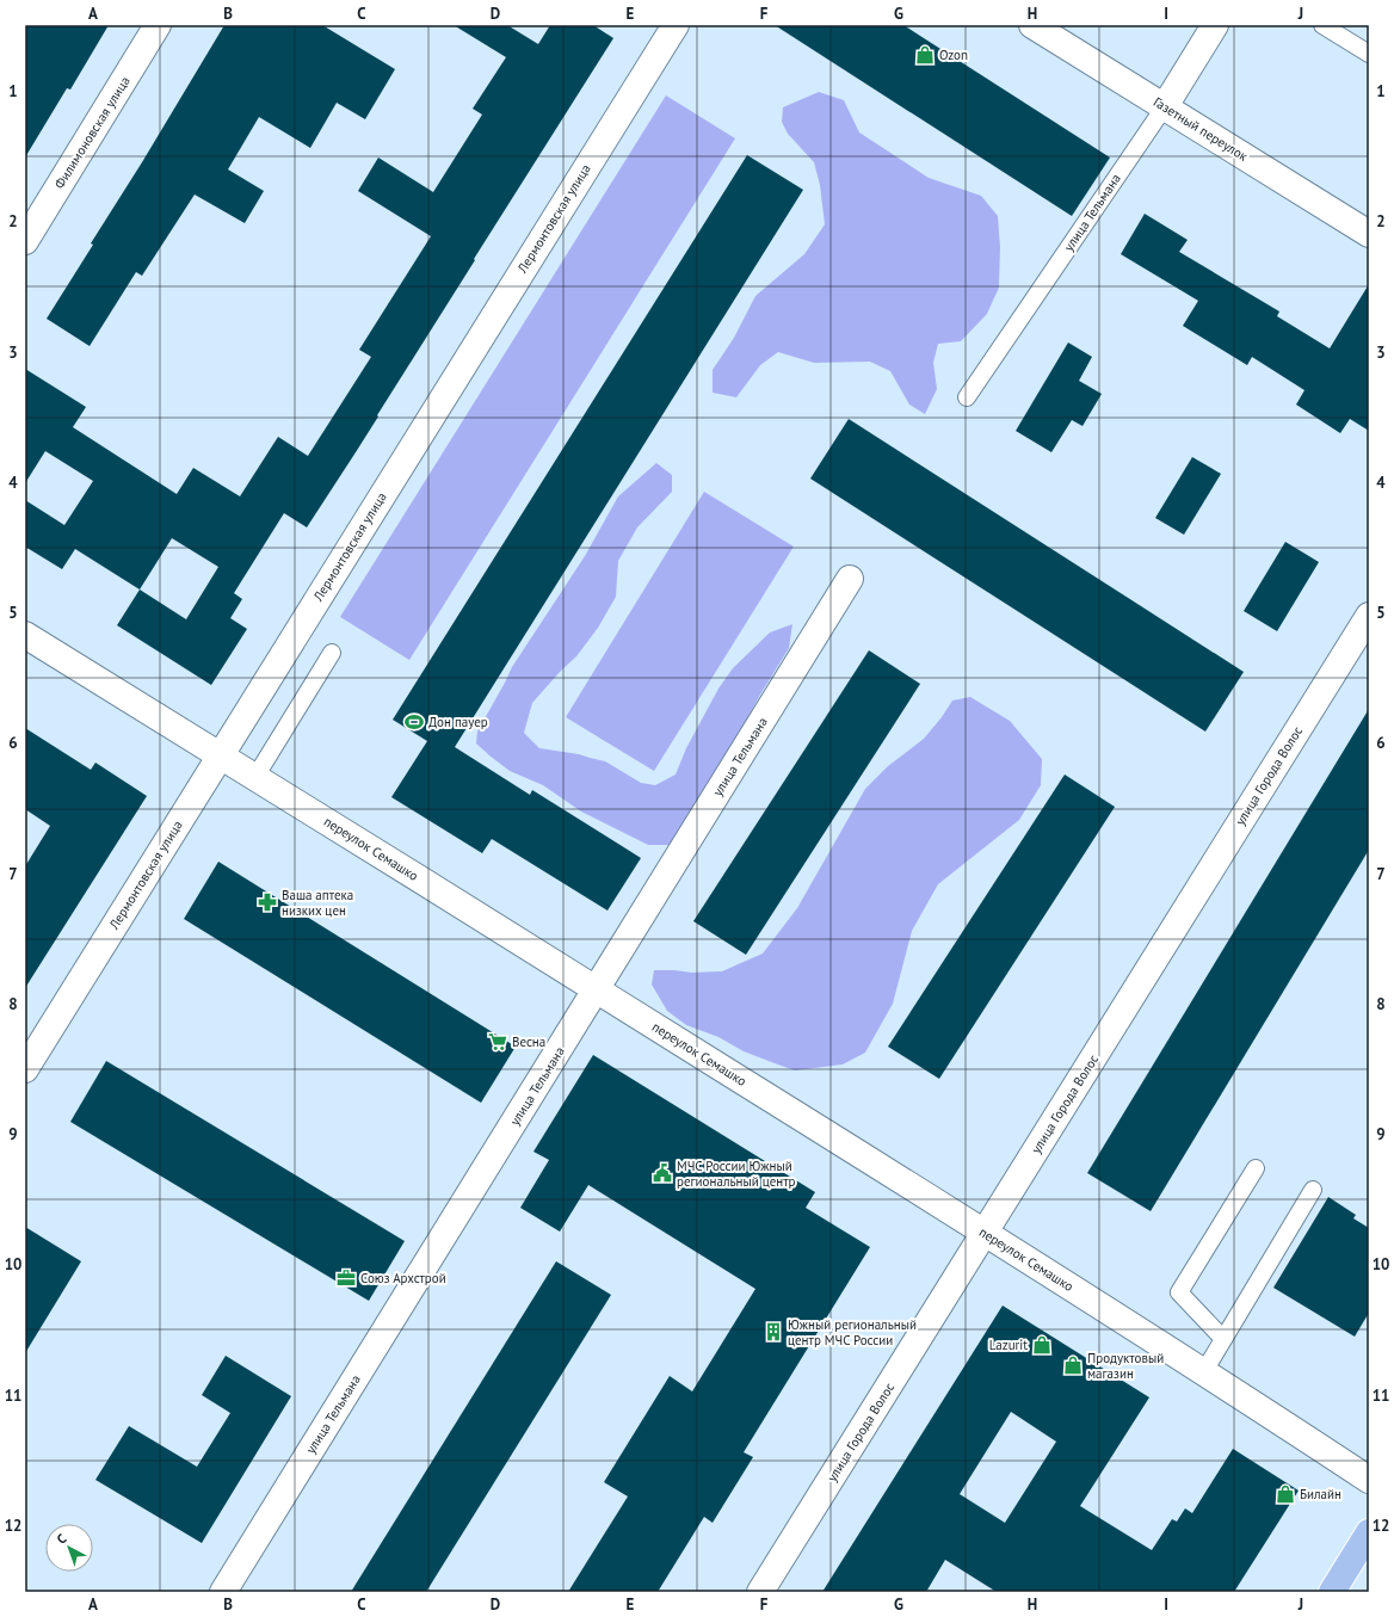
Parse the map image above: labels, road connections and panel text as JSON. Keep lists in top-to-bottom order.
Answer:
{
  "streets": {
    "street": [
      "Газетный переулок",
      "Филимоновская улица",
      "улица Тельмана",
      "Лермонтовская улица",
      "улица Города Волос",
      "переулок Семашко"
    ]
  },
  "crossings": [
    ["Газетный переулок", "улица Тельмана"],
    ["улица Тельмана", "переулок Семашко"],
    ["Лермонтовская улица", "переулок Семашко"],
    ["улица Города Волос", "переулок Семашко"]
  ],
  "places": {
    "shop": [
      "Ozon",
      "Lazurit",
      "Продуктовый магазин",
      "Билайн"
    ],
    "sports": ["Дон пауер"],
    "pharmacy": ["Ваша аптека низких цен"],
    "supermarket": ["Весна"],
    "public building": ["МЧС России Южный региональный центр"],
    "office": ["Союз Архстрой"],
    "building": ["Южный региональный центр МЧС России"]
  },
  "north": "top left",
  "grid": {
    "columns": [
      "A",
      "B",
      "C",
      "D",
      "E",
      "F",
      "G",
      "H",
      "I",
      "J"
    ],
    "rows": [
      "1",
      "2",
      "3",
      "4",
      "5",
      "6",
      "7",
      "8",
      "9",
      "10",
      "11",
      "12"
    ]
  }
}
